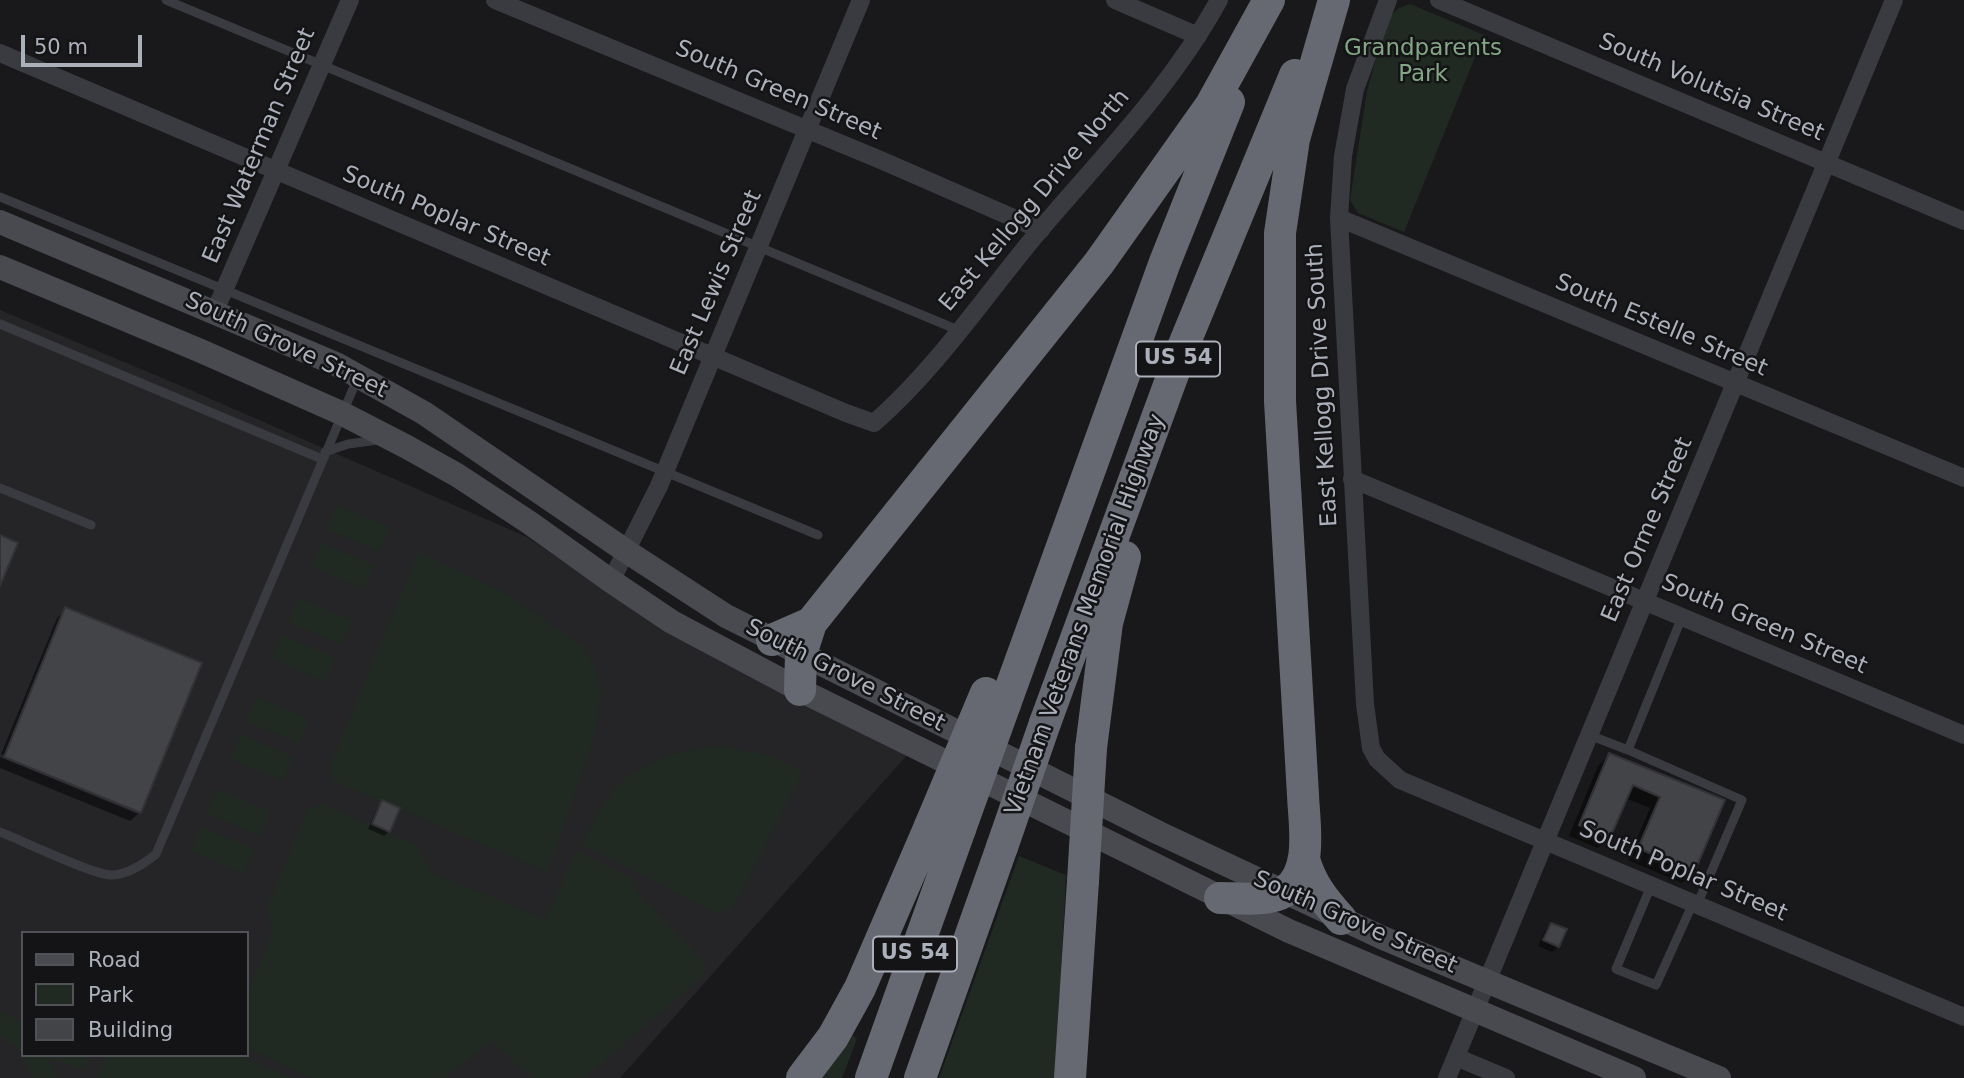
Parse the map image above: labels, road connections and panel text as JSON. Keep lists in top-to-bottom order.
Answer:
{
  "streets": {
    "highway": ["US 54", "Vietnam Veterans Memorial Highway"],
    "street": [
      "South Volutsia Street",
      "South Green Street",
      "East Waterman Street",
      "East Kellogg Drive North",
      "South Poplar Street",
      "East Lewis Street",
      "South Estelle Street",
      "South Grove Street",
      "East Kellogg Drive South",
      "East Orme Street"
    ]
  },
  "crossings": [
    ["South Volutsia Street", "East Orme Street"],
    ["South Green Street", "East Kellogg Drive North"],
    ["South Green Street", "East Lewis Street"],
    ["South Green Street", "East Kellogg Drive South"],
    ["South Green Street", "East Orme Street"],
    ["East Waterman Street", "South Poplar Street"],
    ["East Waterman Street", "South Grove Street"],
    ["East Kellogg Drive North", "South Poplar Street"],
    ["South Poplar Street", "East Lewis Street"],
    ["South Poplar Street", "East Kellogg Drive South"],
    ["South Poplar Street", "East Orme Street"],
    ["East Lewis Street", "South Grove Street"],
    ["South Estelle Street", "East Kellogg Drive South"],
    ["South Estelle Street", "East Orme Street"],
    ["South Grove Street", "East Orme Street"],
    ["US 54", "Vietnam Veterans Memorial Highway"]
  ],
  "parks": ["Grandparents Park"],
  "legend": ["Road", "Park", "Building"],
  "scale_bar": "50 m"
}
